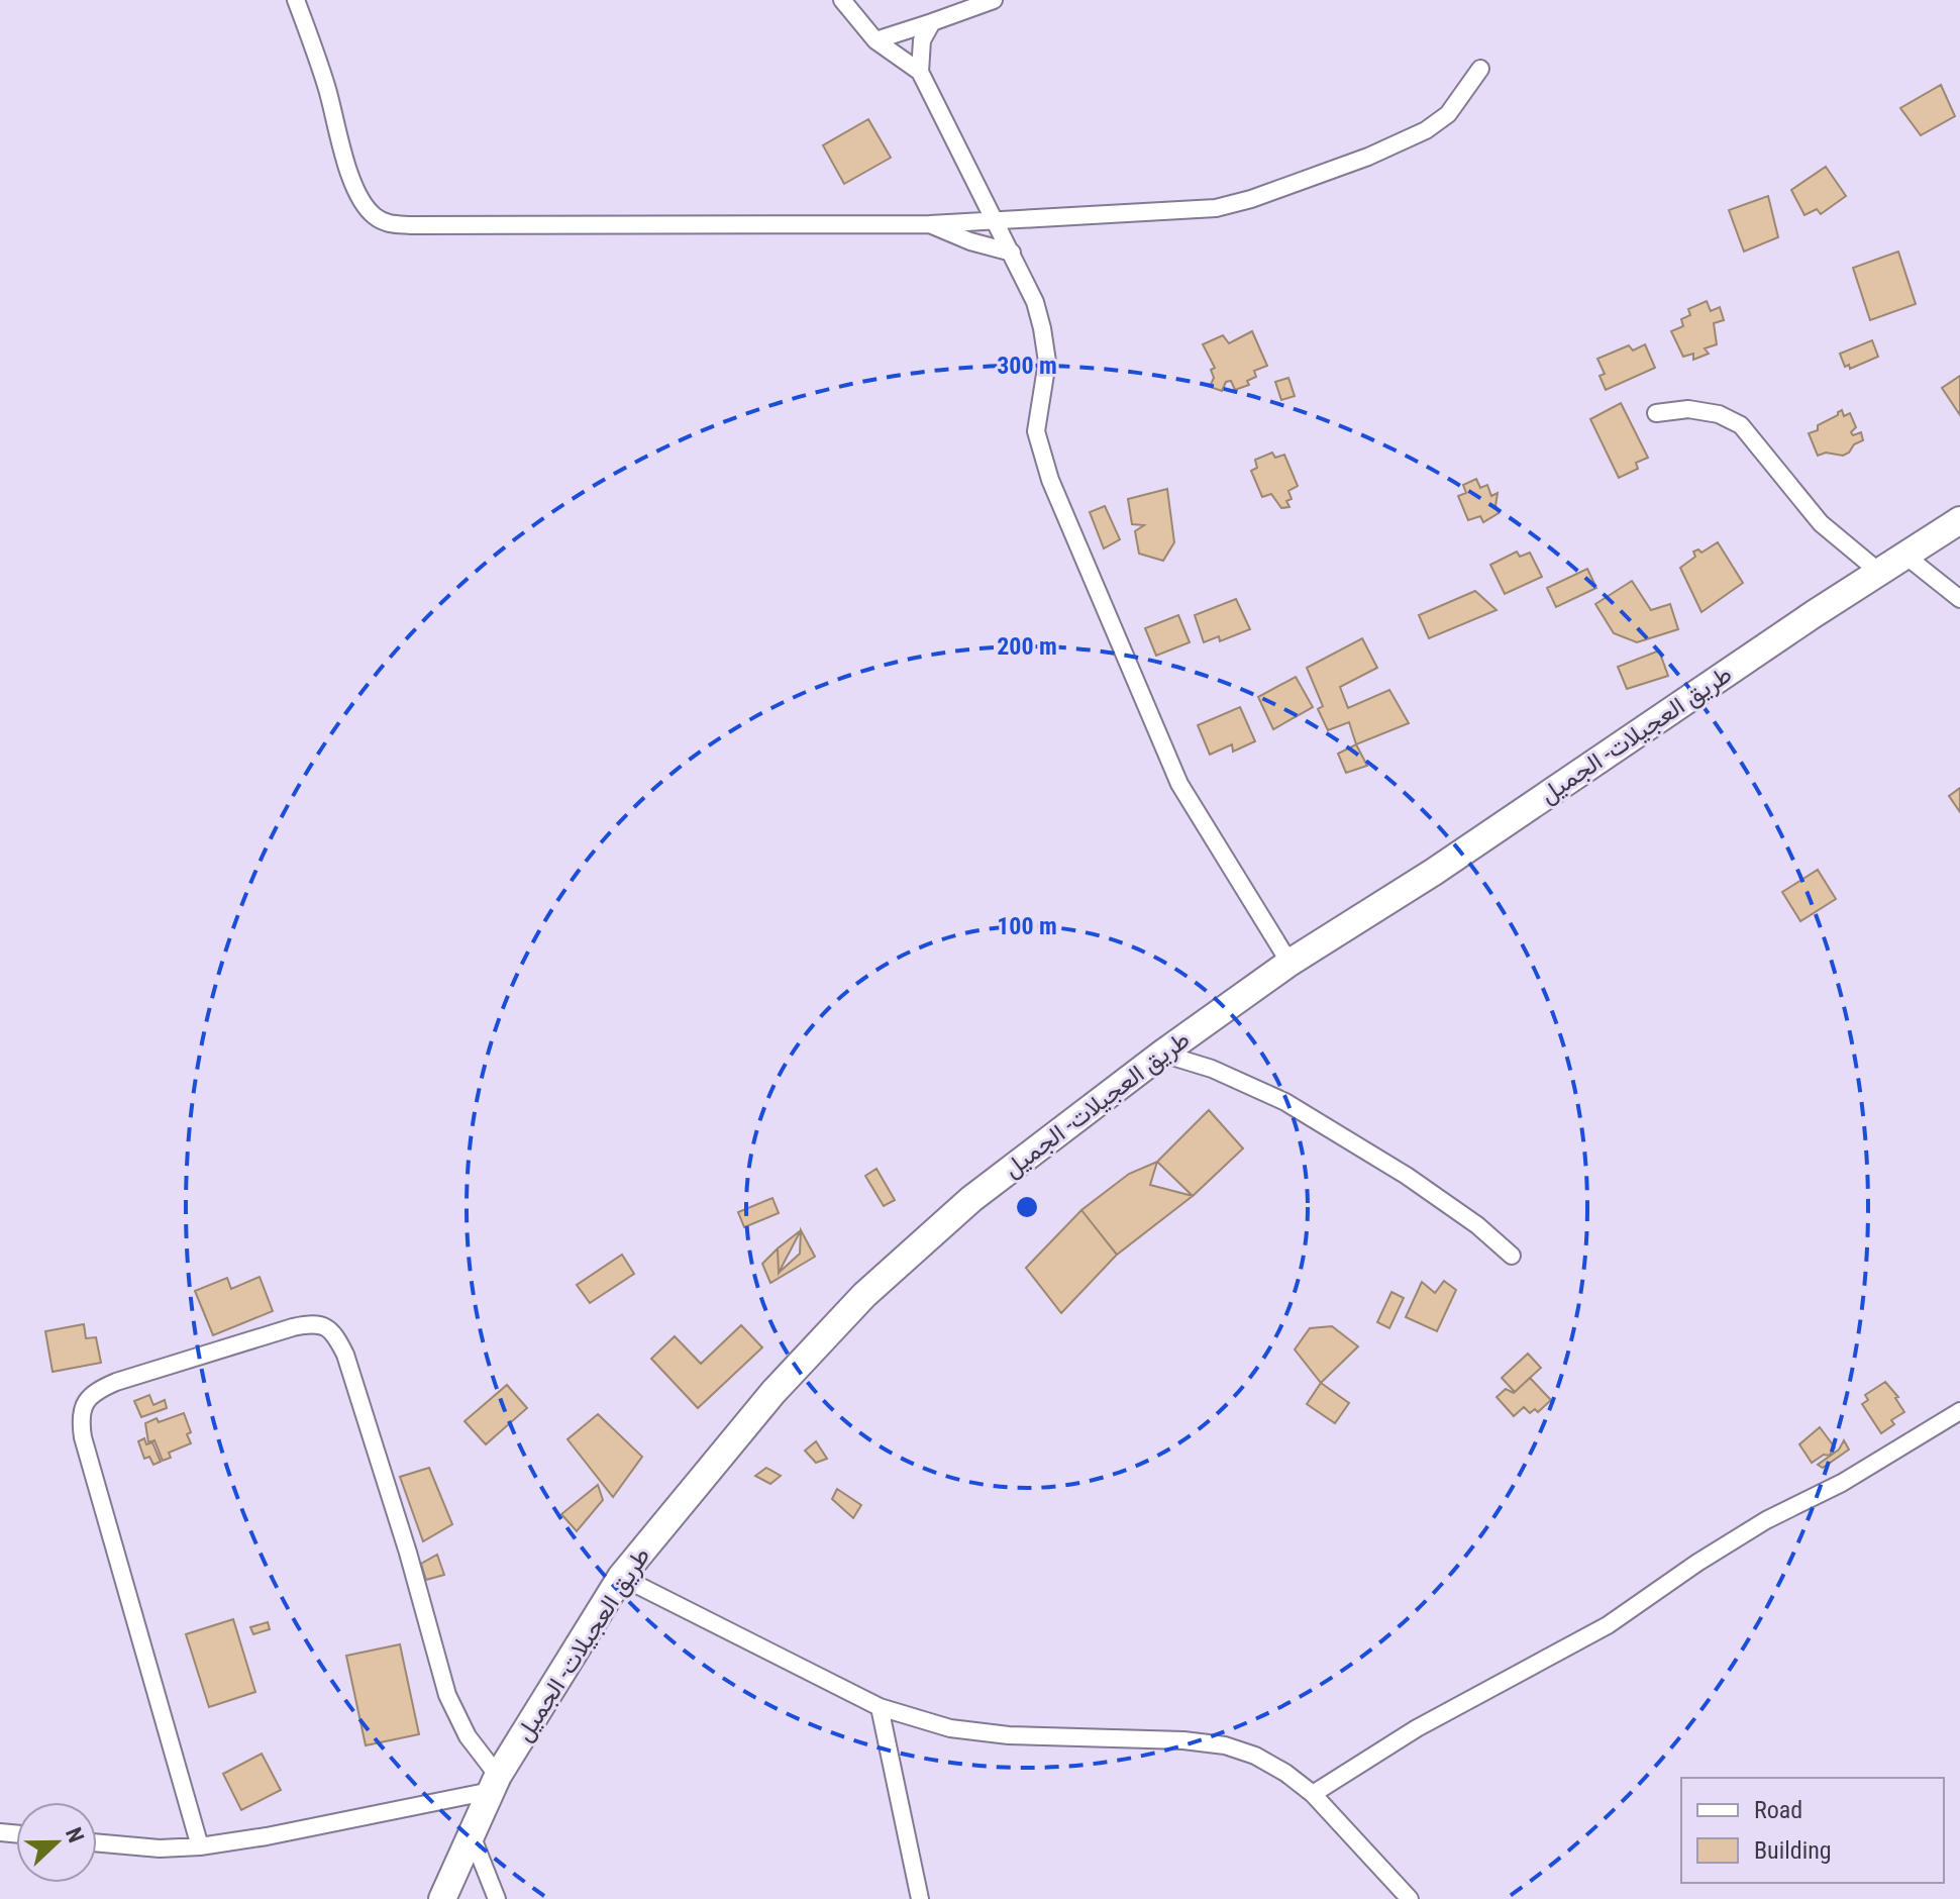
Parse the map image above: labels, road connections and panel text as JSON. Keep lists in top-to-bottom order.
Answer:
{
  "streets": {
    "main road": ["طريق العجيلات- الجميل"]
  },
  "legend": ["Road", "Building"],
  "north": "right",
  "rings": ["300 m", "200 m", "100 m"]
}
